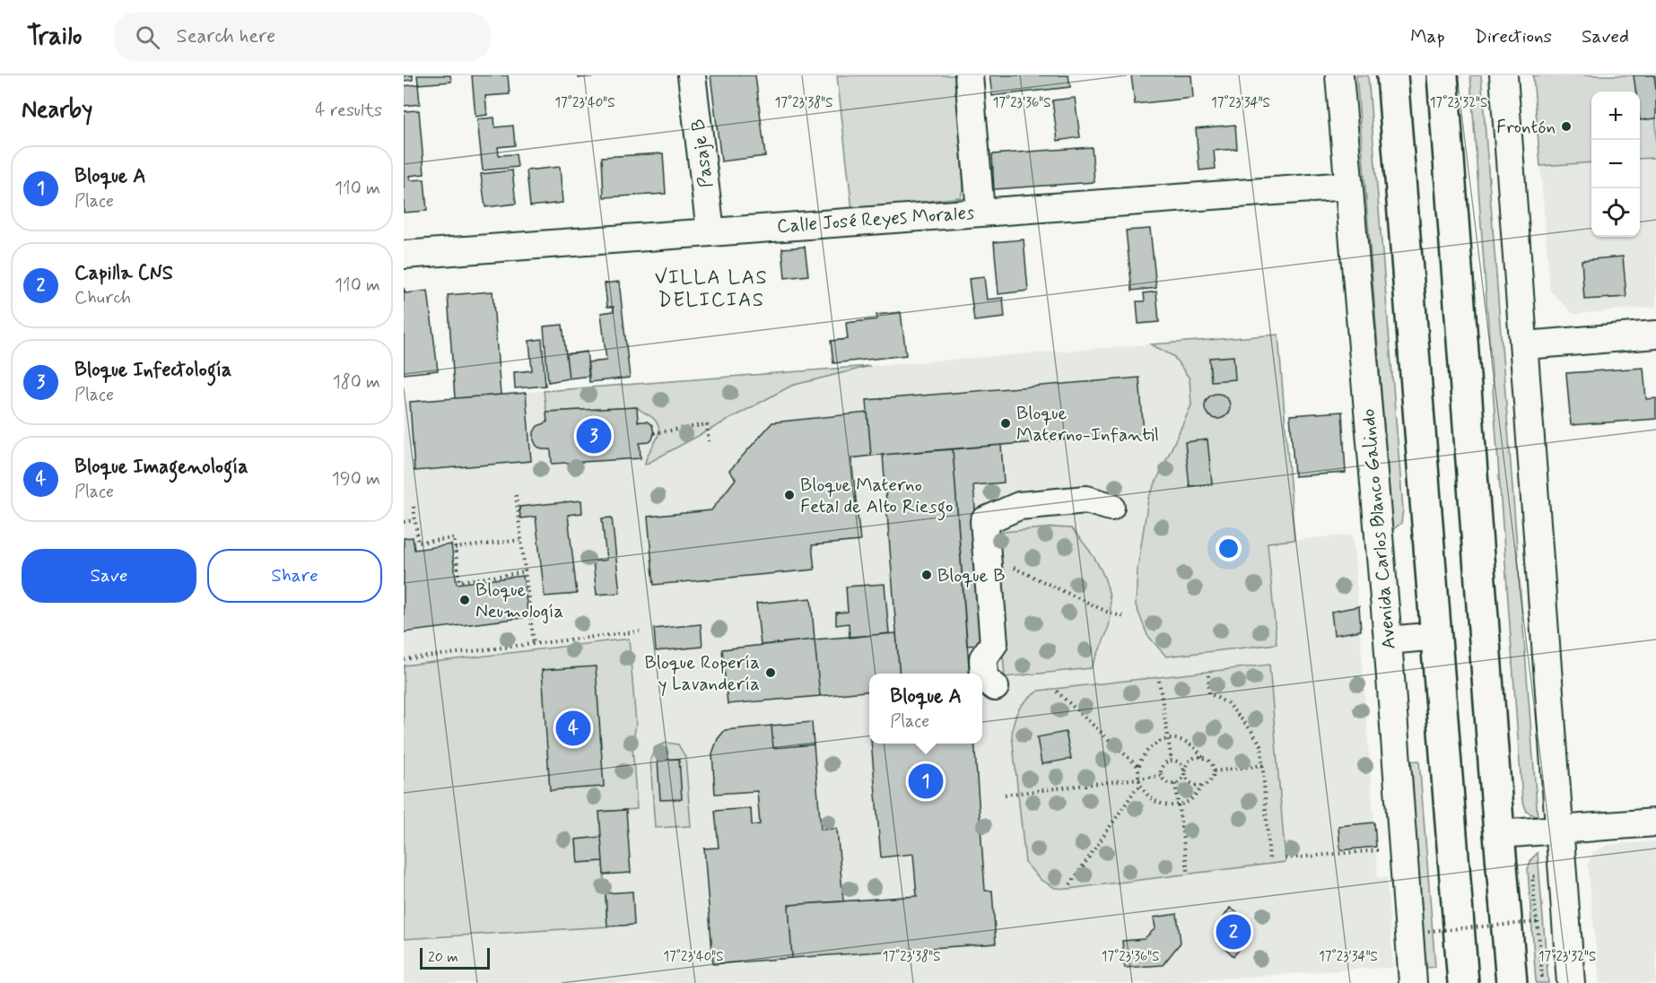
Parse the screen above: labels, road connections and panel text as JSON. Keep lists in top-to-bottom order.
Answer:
{
  "streets": {
    "street": ["Pasaje B", "Calle José Reyes Morales", "Avenida Carlos Blanco Galindo"]
  },
  "crossings": [
    ["Pasaje B", "Calle José Reyes Morales"],
    ["Calle José Reyes Morales", "Avenida Carlos Blanco Galindo"]
  ],
  "districts": ["VILLA LAS DELICIAS"],
  "places": [
    "Frontón",
    "Bloque Materno-Infantil",
    "Bloque Materno Fetal de Alto Riesgo",
    "Bloque B",
    "Bloque Neumología",
    "Bloque Ropería y Lavandería"
  ],
  "scale_bar": "20 m",
  "page": {
    "header": "Trailo",
    "search": "Search here",
    "nav": ["Map", "Directions", "Saved"],
    "heading": ["Nearby", "4 results"],
    "map_buttons": ["+", "−"],
    "list": [
      {
        "mark": "1",
        "name": "Bloque A",
        "note": "Place",
        "value": "110 m"
      },
      {
        "mark": "2",
        "name": "Capilla CNS",
        "note": "Church",
        "value": "110 m"
      },
      {
        "mark": "3",
        "name": "Bloque Infectología",
        "note": "Place",
        "value": "180 m"
      },
      {
        "mark": "4",
        "name": "Bloque Imagenología",
        "note": "Place",
        "value": "190 m"
      }
    ],
    "pins": [
      "3",
      "4",
      "1",
      "2"
    ],
    "buttons": ["Save", "Share"],
    "popup": ["Bloque A", "Place"],
    "scale": "20 m"
  },
  "coordinates": [
    "17°23'40\"S",
    "17°23'36\"S",
    "17°23'38\"S",
    "17°23'34\"S",
    "17°23'32\"S"
  ]
}
